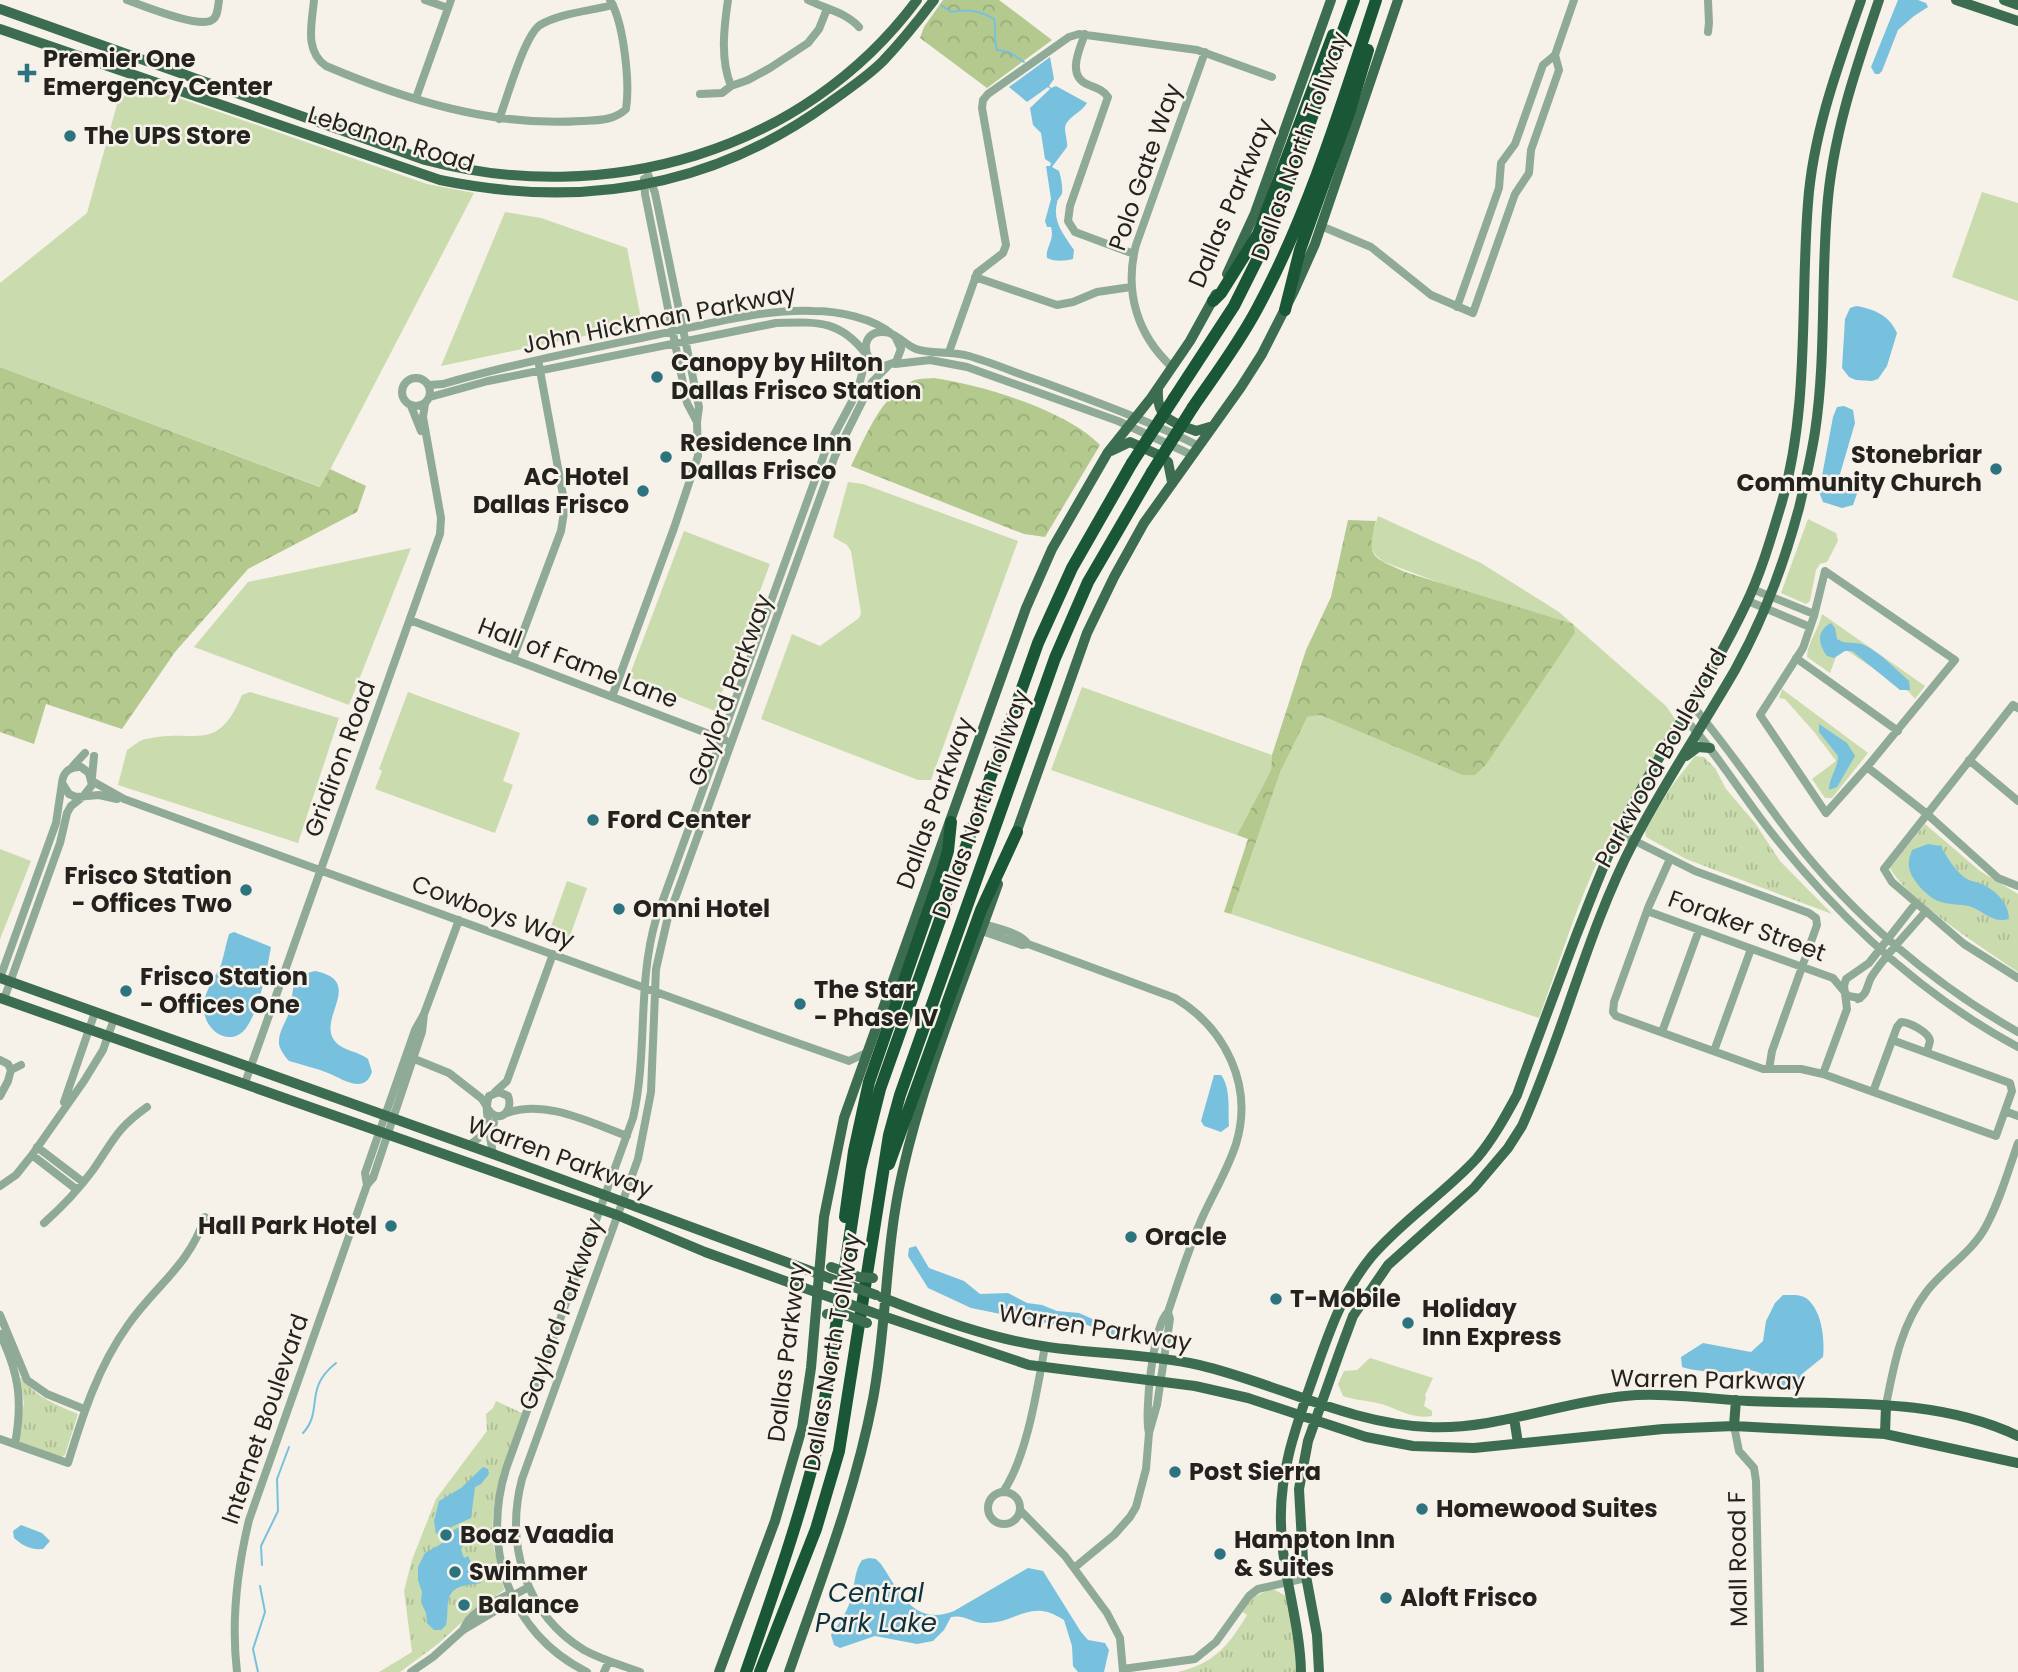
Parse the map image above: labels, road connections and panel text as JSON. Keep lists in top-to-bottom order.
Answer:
{
  "streets": {
    "highway": ["Dallas North Tollway"],
    "main road": [
      "Lebanon Road",
      "Dallas Parkway",
      "Parkwood Boulevard",
      "Warren Parkway"
    ],
    "street": [
      "Polo Gate Way",
      "John Hickman Parkway",
      "Hall of Fame Lane",
      "Gaylord Parkway",
      "Gridiron Road",
      "Cowboys Way",
      "Foraker Street",
      "Internet Boulevard",
      "Mall Road F"
    ]
  },
  "crossings": [
    ["Polo Gate Way", "Dallas Parkway"],
    ["Dallas Parkway", "John Hickman Parkway"],
    ["Dallas Parkway", "Warren Parkway"],
    ["John Hickman Parkway", "Gaylord Parkway"],
    ["John Hickman Parkway", "Gridiron Road"],
    ["Hall of Fame Lane", "Gaylord Parkway"],
    ["Hall of Fame Lane", "Gridiron Road"],
    ["Gaylord Parkway", "Cowboys Way"],
    ["Gaylord Parkway", "Warren Parkway"],
    ["Parkwood Boulevard", "Warren Parkway"],
    ["Gridiron Road", "Cowboys Way"],
    ["Gridiron Road", "Warren Parkway"],
    ["Cowboys Way", "Internet Boulevard"],
    ["Warren Parkway", "Internet Boulevard"],
    ["Warren Parkway", "Mall Road F"]
  ],
  "water": ["Central Park Lake"],
  "places": {
    "health": ["Premier One Emergency Center"],
    "other": [
      "The UPS Store",
      "Canopy by Hilton Dallas Frisco Station",
      "Residence Inn Dallas Frisco",
      "Stonebriar Community Church",
      "AC Hotel Dallas Frisco",
      "Ford Center",
      "Frisco Station - Offices Two",
      "Omni Hotel",
      "Frisco Station - Offices One",
      "The Star - Phase IV",
      "Hall Park Hotel",
      "Oracle",
      "T-Mobile",
      "Holiday Inn Express",
      "Post Sierra",
      "Homewood Suites",
      "Boaz Vaadia",
      "Hampton Inn & Suites",
      "Swimmer",
      "Aloft Frisco",
      "Balance"
    ]
  }
}
